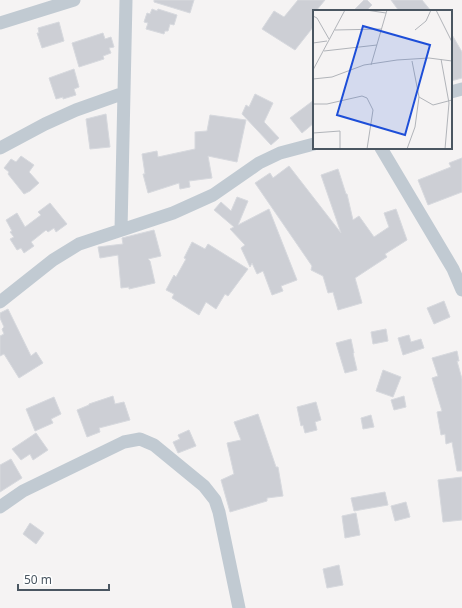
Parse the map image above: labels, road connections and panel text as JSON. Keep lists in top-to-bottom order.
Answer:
{
  "scale_bar": "50 m"
}
